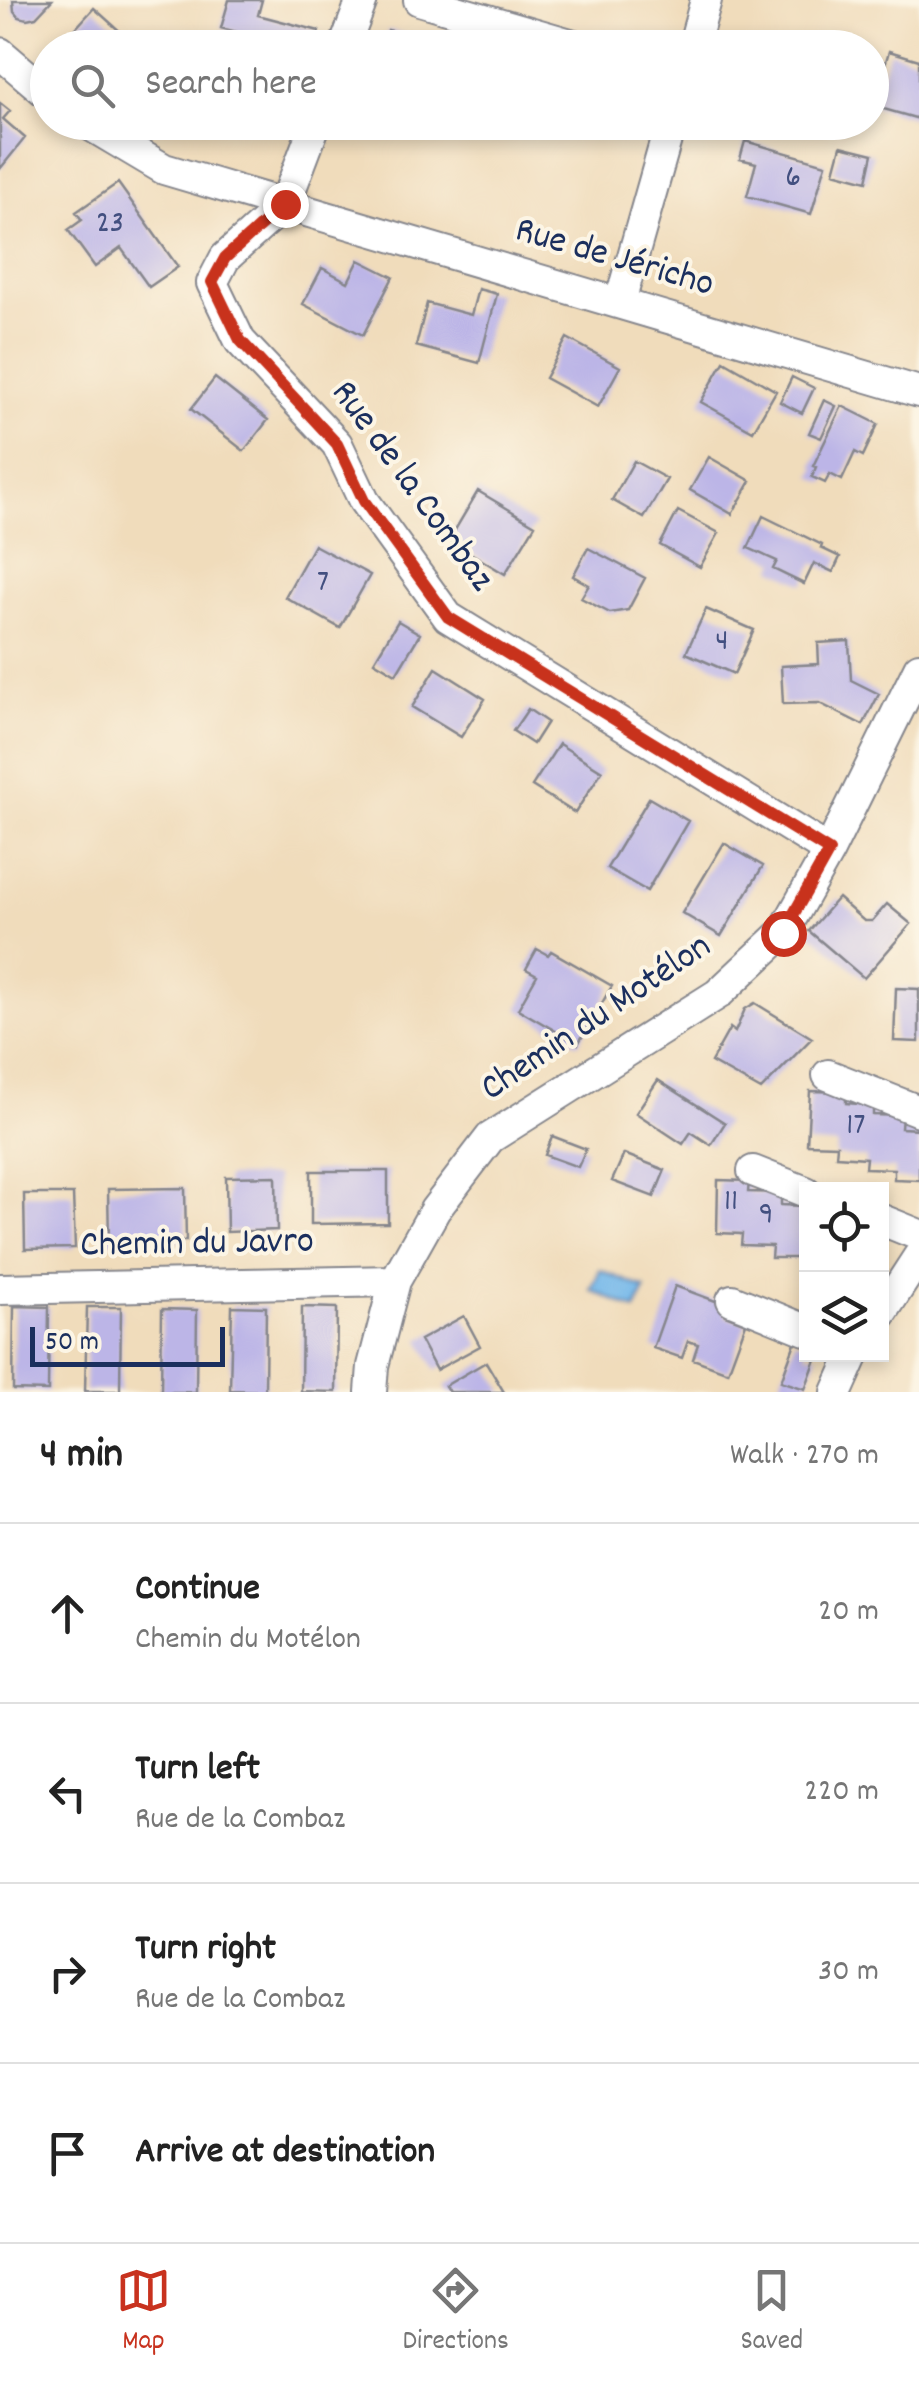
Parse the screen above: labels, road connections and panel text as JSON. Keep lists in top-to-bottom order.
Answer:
{
  "streets": {
    "street": [
      "Rue de Jéricho",
      "Rue de la Combaz",
      "Chemin du Motélon",
      "Chemin du Javro"
    ]
  },
  "crossings": [
    ["Rue de Jéricho", "Rue de la Combaz"],
    ["Rue de la Combaz", "Chemin du Motélon"],
    ["Chemin du Motélon", "Chemin du Javro"]
  ],
  "house_numbers": [
    "6",
    "23",
    "7",
    "4",
    "17",
    "11",
    "9"
  ],
  "scale_bar": "50 m",
  "page": {
    "search": "Search here",
    "scale": "50 m",
    "heading": ["4 min", "Walk · 270 m"],
    "list": [
      ["Continue", "Chemin du Motélon", "20 m"],
      ["Turn left", "Rue de la Combaz", "220 m"],
      ["Turn right", "Rue de la Combaz", "30 m"],
      "Arrive at destination"
    ],
    "nav": ["Map", "Directions", "Saved"]
  }
}
